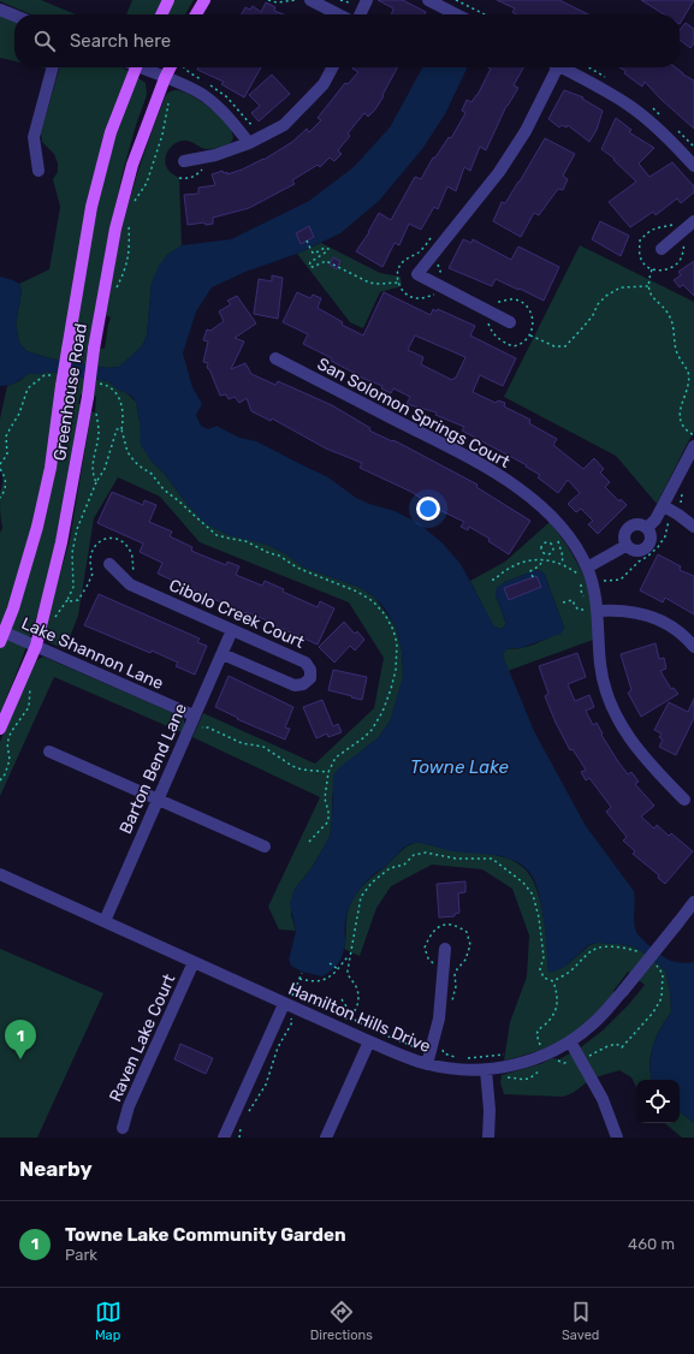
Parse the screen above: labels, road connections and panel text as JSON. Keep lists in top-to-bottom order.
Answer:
{
  "streets": {
    "main road": ["Greenhouse Road"],
    "street": [
      "San Solomon Springs Court",
      "Cibolo Creek Court",
      "Lake Shannon Lane",
      "Barton Bend Lane",
      "Hamilton Hills Drive",
      "Raven Lake Court"
    ]
  },
  "crossings": [
    ["Greenhouse Road", "Lake Shannon Lane"],
    ["Cibolo Creek Court", "Barton Bend Lane"],
    ["Lake Shannon Lane", "Barton Bend Lane"],
    ["Barton Bend Lane", "Hamilton Hills Drive"],
    ["Hamilton Hills Drive", "Raven Lake Court"]
  ],
  "water": ["Towne Lake"],
  "page": {
    "search": "Search here",
    "pins": "1",
    "heading": "Nearby",
    "list": [
      {
        "mark": "1",
        "name": "Towne Lake Community Garden",
        "note": "Park",
        "value": "460 m"
      }
    ],
    "nav": ["Map", "Directions", "Saved"]
  }
}
